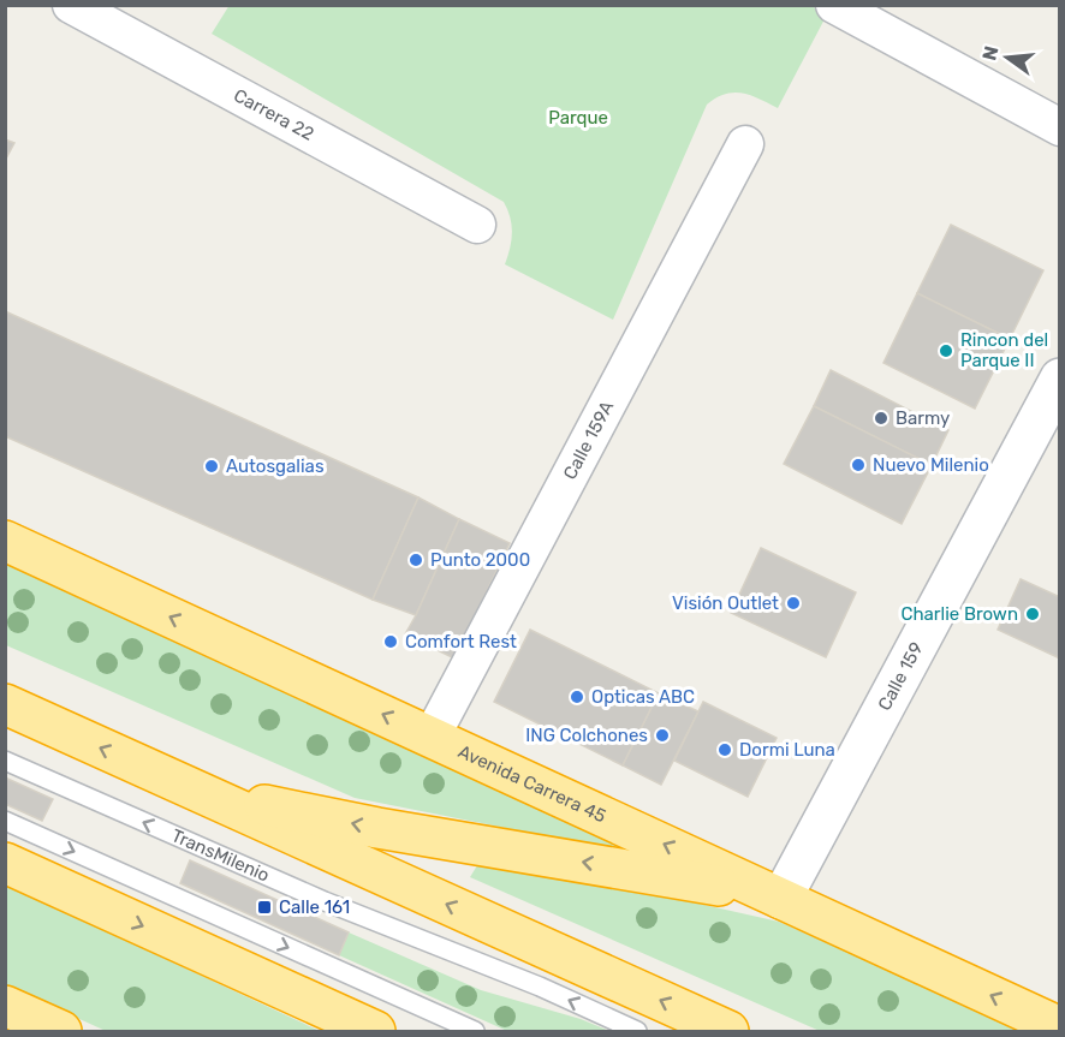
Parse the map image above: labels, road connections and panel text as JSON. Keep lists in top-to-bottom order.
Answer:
{
  "streets": {
    "highway": ["Avenida Carrera 45"],
    "street": ["Carrera 22", "Calle 159A", "Calle 159"],
    "lane": ["TransMilenio"]
  },
  "crossings": [
    ["Calle 159A", "Avenida Carrera 45"],
    ["Calle 159", "Avenida Carrera 45"]
  ],
  "parks": ["Parque"],
  "places": {
    "other": [
      "Rincon del Parque II",
      "Barmy",
      "Nuevo Milenio",
      "Autosgalias",
      "Punto 2000",
      "Visión Outlet",
      "Charlie Brown",
      "Comfort Rest",
      "Opticas ABC",
      "ING Colchones",
      "Dormi Luna"
    ],
    "transit": ["Calle 161"]
  },
  "north": "left"
}
